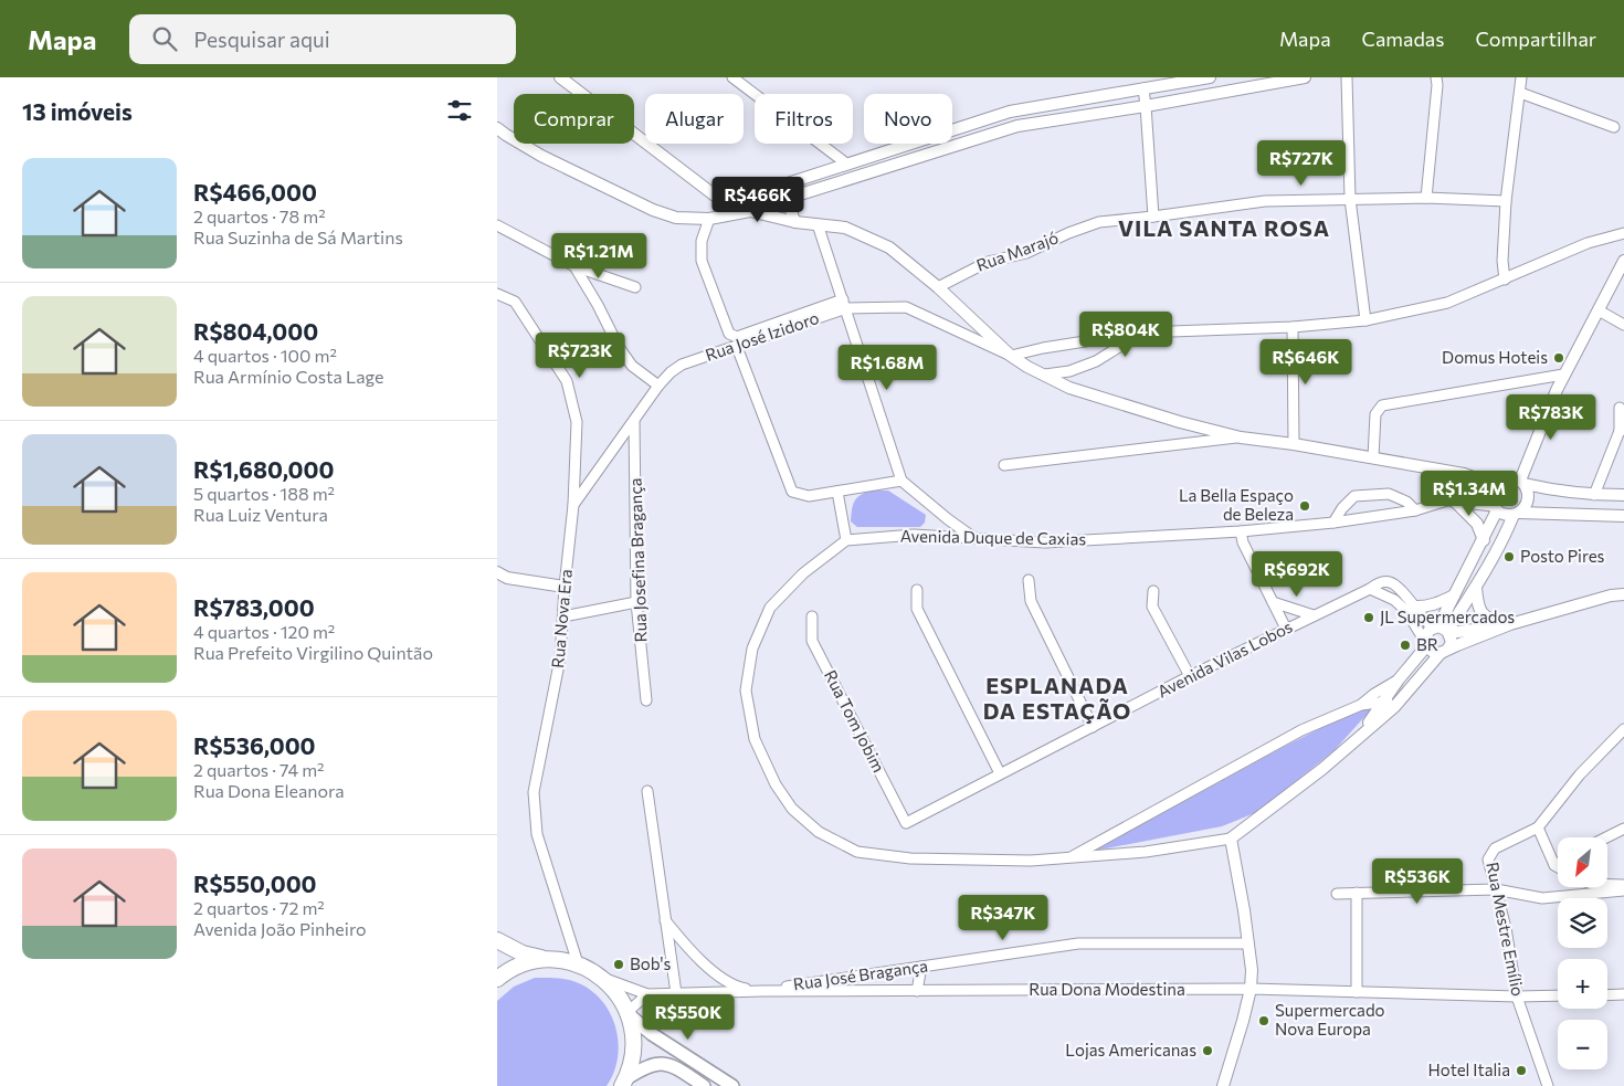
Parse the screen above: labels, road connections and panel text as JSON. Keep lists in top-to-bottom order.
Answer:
{
  "streets": {
    "street": [
      "Rua Marajó",
      "Rua José Izidoro",
      "Avenida Duque de Caxias",
      "Rua Josefina Bragança",
      "Rua Nova Era",
      "Avenida Vilas Lobos",
      "Rua Tom Jobim",
      "Rua Mestre Emílio",
      "Rua José Bragança",
      "Rua Dona Modestina"
    ]
  },
  "crossings": [
    ["Rua José Izidoro", "Rua Josefina Bragança"],
    ["Rua José Izidoro", "Rua Nova Era"],
    ["Avenida Vilas Lobos", "Rua Tom Jobim"],
    ["Rua Mestre Emílio", "Rua Dona Modestina"],
    ["Rua José Bragança", "Rua Dona Modestina"]
  ],
  "districts": ["VILA SANTA ROSA", "ESPLANADA DA ESTAÇÃO"],
  "places": [
    "Domus Hoteis",
    "La Bella Espaço de Beleza",
    "Posto Pires",
    "JL Supermercados",
    "BR",
    "Bob's",
    "Supermercado Nova Europa",
    "Lojas Americanas",
    "Hotel Italia"
  ],
  "north": "bottom left",
  "page": {
    "header": "Mapa",
    "search": "Pesquisar aqui",
    "nav": ["Mapa", "Camadas", "Compartilhar"],
    "heading": "13 imóveis",
    "chip": [
      "Comprar",
      "Alugar",
      "Filtros",
      "Novo"
    ],
    "price": [
      "R$727K",
      "R$466K",
      "R$1.21M",
      "R$804K",
      "R$723K",
      "R$646K",
      "R$1.68M",
      "R$783K",
      "R$1.34M",
      "R$692K",
      "R$536K",
      "R$347K",
      "R$550K"
    ],
    "list": [
      {
        "name": "R$466,000",
        "note": "2 quartos · 78 m² · Rua Suzinha de Sá Martins"
      },
      {
        "name": "R$804,000",
        "note": "4 quartos · 100 m² · Rua Armínio Costa Lage"
      },
      {
        "name": "R$1,680,000",
        "note": "5 quartos · 188 m² · Rua Luiz Ventura"
      },
      {
        "name": "R$783,000",
        "note": "4 quartos · 120 m² · Rua Prefeito Virgilino Quintão"
      },
      {
        "name": "R$536,000",
        "note": "2 quartos · 74 m² · Rua Dona Eleanora"
      },
      {
        "name": "R$550,000",
        "note": "2 quartos · 72 m² · Avenida João Pinheiro"
      }
    ],
    "map_buttons": ["+", "−"]
  }
}
